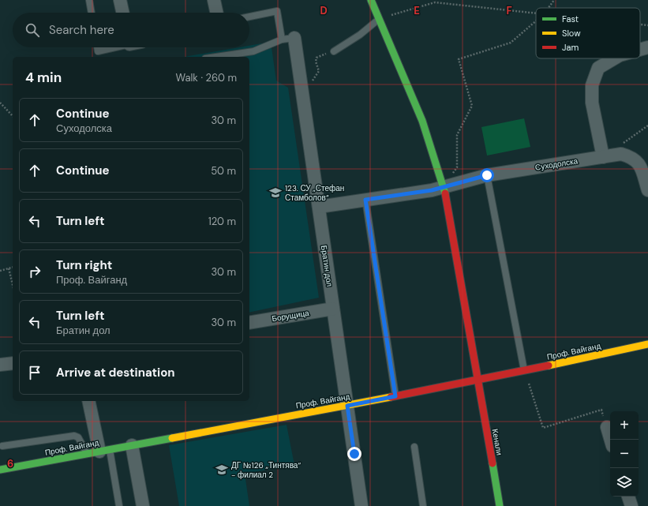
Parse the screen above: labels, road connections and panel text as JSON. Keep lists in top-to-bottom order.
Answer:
{
  "streets": {
    "street": [
      "Суходолска",
      "Братин дол",
      "Борущица",
      "Проф. Вайганд",
      "Кенали"
    ]
  },
  "crossings": [
    ["Суходолска", "Братин дол"],
    ["Братин дол", "Борущица"],
    ["Братин дол", "Проф. Вайганд"],
    ["Проф. Вайганд", "Кенали"]
  ],
  "places": {
    "school or university": ["123. СУ „Стефан Стамболов“", "ДГ №126 „Тинтява“ - филиал 2"]
  },
  "legend": ["Fast", "Slow", "Jam"],
  "page": {
    "search": "Search here",
    "heading": ["4 min", "Walk · 260 m"],
    "list": [
      ["Continue", "Суходолска", "30 m"],
      ["Continue", "50 m"],
      ["Turn left", "120 m"],
      ["Turn right", "Проф. Вайганд", "30 m"],
      ["Turn left", "Братин дол", "30 m"],
      "Arrive at destination"
    ],
    "map_buttons": ["+", "−"]
  },
  "grid": {
    "columns": ["D", "E", "F"],
    "rows": ["6"]
  }
}
